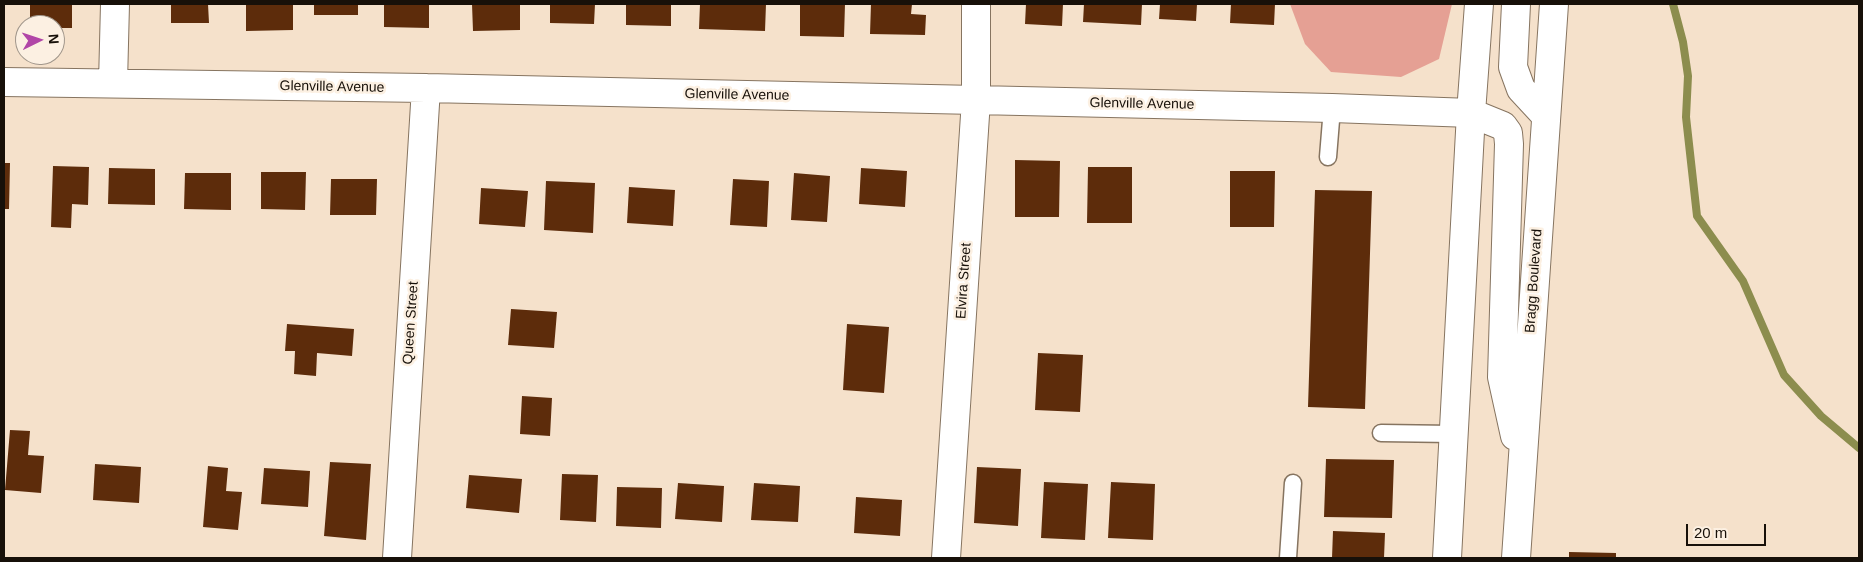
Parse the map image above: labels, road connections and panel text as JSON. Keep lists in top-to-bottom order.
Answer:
{
  "streets": {
    "street": [
      "Glenville Avenue",
      "Elvira Street",
      "Bragg Boulevard",
      "Queen Street"
    ]
  },
  "crossings": [
    ["Glenville Avenue", "Elvira Street"],
    ["Glenville Avenue", "Queen Street"]
  ],
  "scale_bar": "20 m",
  "north": "right"
}
